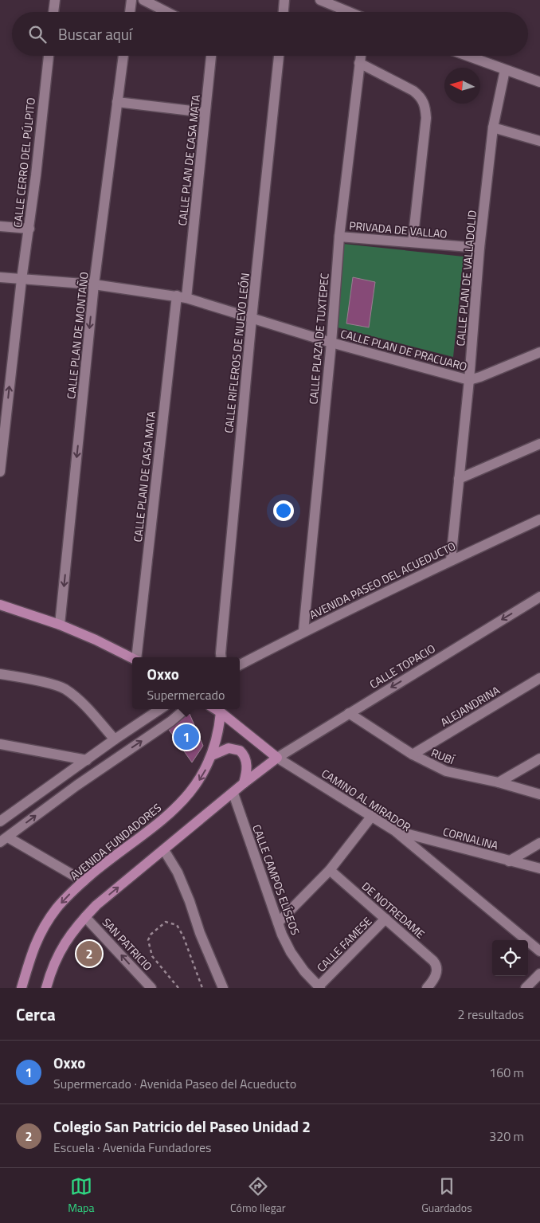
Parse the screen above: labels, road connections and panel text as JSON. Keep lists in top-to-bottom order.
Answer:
{
  "streets": {
    "main road": ["CAMINO AL MIRADOR", "AVENIDA FUNDADORES"],
    "street": [
      "CALLE PLAN DE CASA MATA",
      "CALLE CERRO DEL PÚLPITO",
      "PRIVADA DE VALLAO",
      "CALLE PLAN DE VALLADOLID",
      "CALLE PLAN DE MONTAÑO",
      "CALLE PLAZA DE TUXTEPEC",
      "CALLE PLAN DE PRACUARO",
      "CALLE RIFLEROS DE NUEVO LEÓN",
      "AVENIDA PASEO DEL ACUEDUCTO",
      "CALLE TOPACIO",
      "ALEJANDRINA",
      "RUBÍ",
      "CORNALINA",
      "CALLE CAMPOS ELÍSEOS",
      "DE NOTREDAME",
      "SAN PATRICIO",
      "CALLE FAMESE"
    ]
  },
  "crossings": [
    ["CALLE PLAN DE CASA MATA", "CALLE PLAN DE PRACUARO"],
    ["CALLE CERRO DEL PÚLPITO", "CALLE PLAN DE PRACUARO"],
    ["PRIVADA DE VALLAO", "CALLE PLAN DE VALLADOLID"],
    ["PRIVADA DE VALLAO", "CALLE PLAZA DE TUXTEPEC"],
    ["CALLE PLAN DE VALLADOLID", "CALLE PLAN DE PRACUARO"],
    ["CALLE PLAN DE VALLADOLID", "AVENIDA PASEO DEL ACUEDUCTO"],
    ["CALLE PLAN DE MONTAÑO", "CALLE PLAN DE PRACUARO"],
    ["CALLE PLAZA DE TUXTEPEC", "CALLE PLAN DE PRACUARO"],
    ["CALLE PLAZA DE TUXTEPEC", "AVENIDA PASEO DEL ACUEDUCTO"],
    ["CALLE PLAN DE PRACUARO", "CALLE RIFLEROS DE NUEVO LEÓN"],
    ["CALLE TOPACIO", "RUBÍ"],
    ["CALLE TOPACIO", "CAMINO AL MIRADOR"],
    ["ALEJANDRINA", "RUBÍ"],
    ["CAMINO AL MIRADOR", "CORNALINA"],
    ["CAMINO AL MIRADOR", "AVENIDA FUNDADORES"],
    ["CALLE CAMPOS ELÍSEOS", "CALLE FAMESE"],
    ["DE NOTREDAME", "CALLE FAMESE"]
  ],
  "one_way": ["CALLE CERRO DEL PÚLPITO", "CALLE PLAN DE MONTAÑO", "CALLE TOPACIO"],
  "north": "left",
  "page": {
    "search": "Buscar aquí",
    "popup": ["Oxxo", "Supermercado"],
    "pins": ["1", "2"],
    "heading": ["Cerca", "2 resultados"],
    "list": [
      {
        "mark": "1",
        "name": "Oxxo",
        "note": "Supermercado · Avenida Paseo del Acueducto",
        "value": "160 m"
      },
      {
        "mark": "2",
        "name": "Colegio San Patricio del Paseo Unidad 2",
        "note": "Escuela · Avenida Fundadores",
        "value": "320 m"
      }
    ],
    "nav": ["Mapa", "Cómo llegar", "Guardados"]
  }
}
